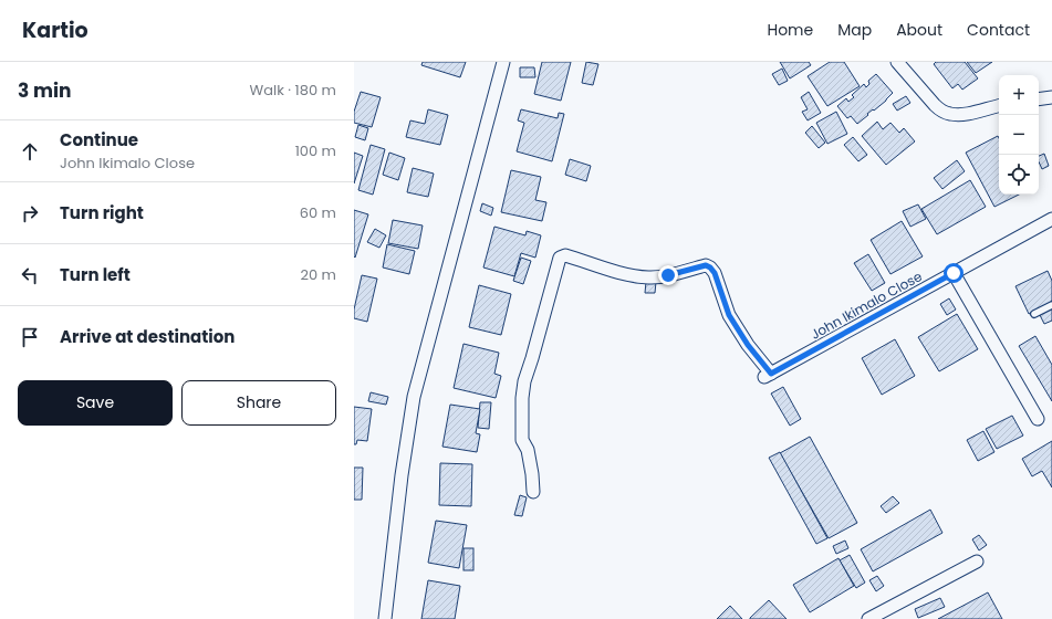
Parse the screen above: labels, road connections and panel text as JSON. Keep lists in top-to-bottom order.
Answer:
{
  "streets": {
    "street": ["John Ikimalo Close"]
  },
  "page": {
    "header": "Kartio",
    "nav": [
      "Home",
      "Map",
      "About",
      "Contact"
    ],
    "heading": ["3 min", "Walk · 180 m"],
    "map_buttons": ["+", "−"],
    "list": [
      ["Continue", "John Ikimalo Close", "100 m"],
      ["Turn right", "60 m"],
      ["Turn left", "20 m"],
      "Arrive at destination"
    ],
    "buttons": ["Save", "Share"]
  }
}
